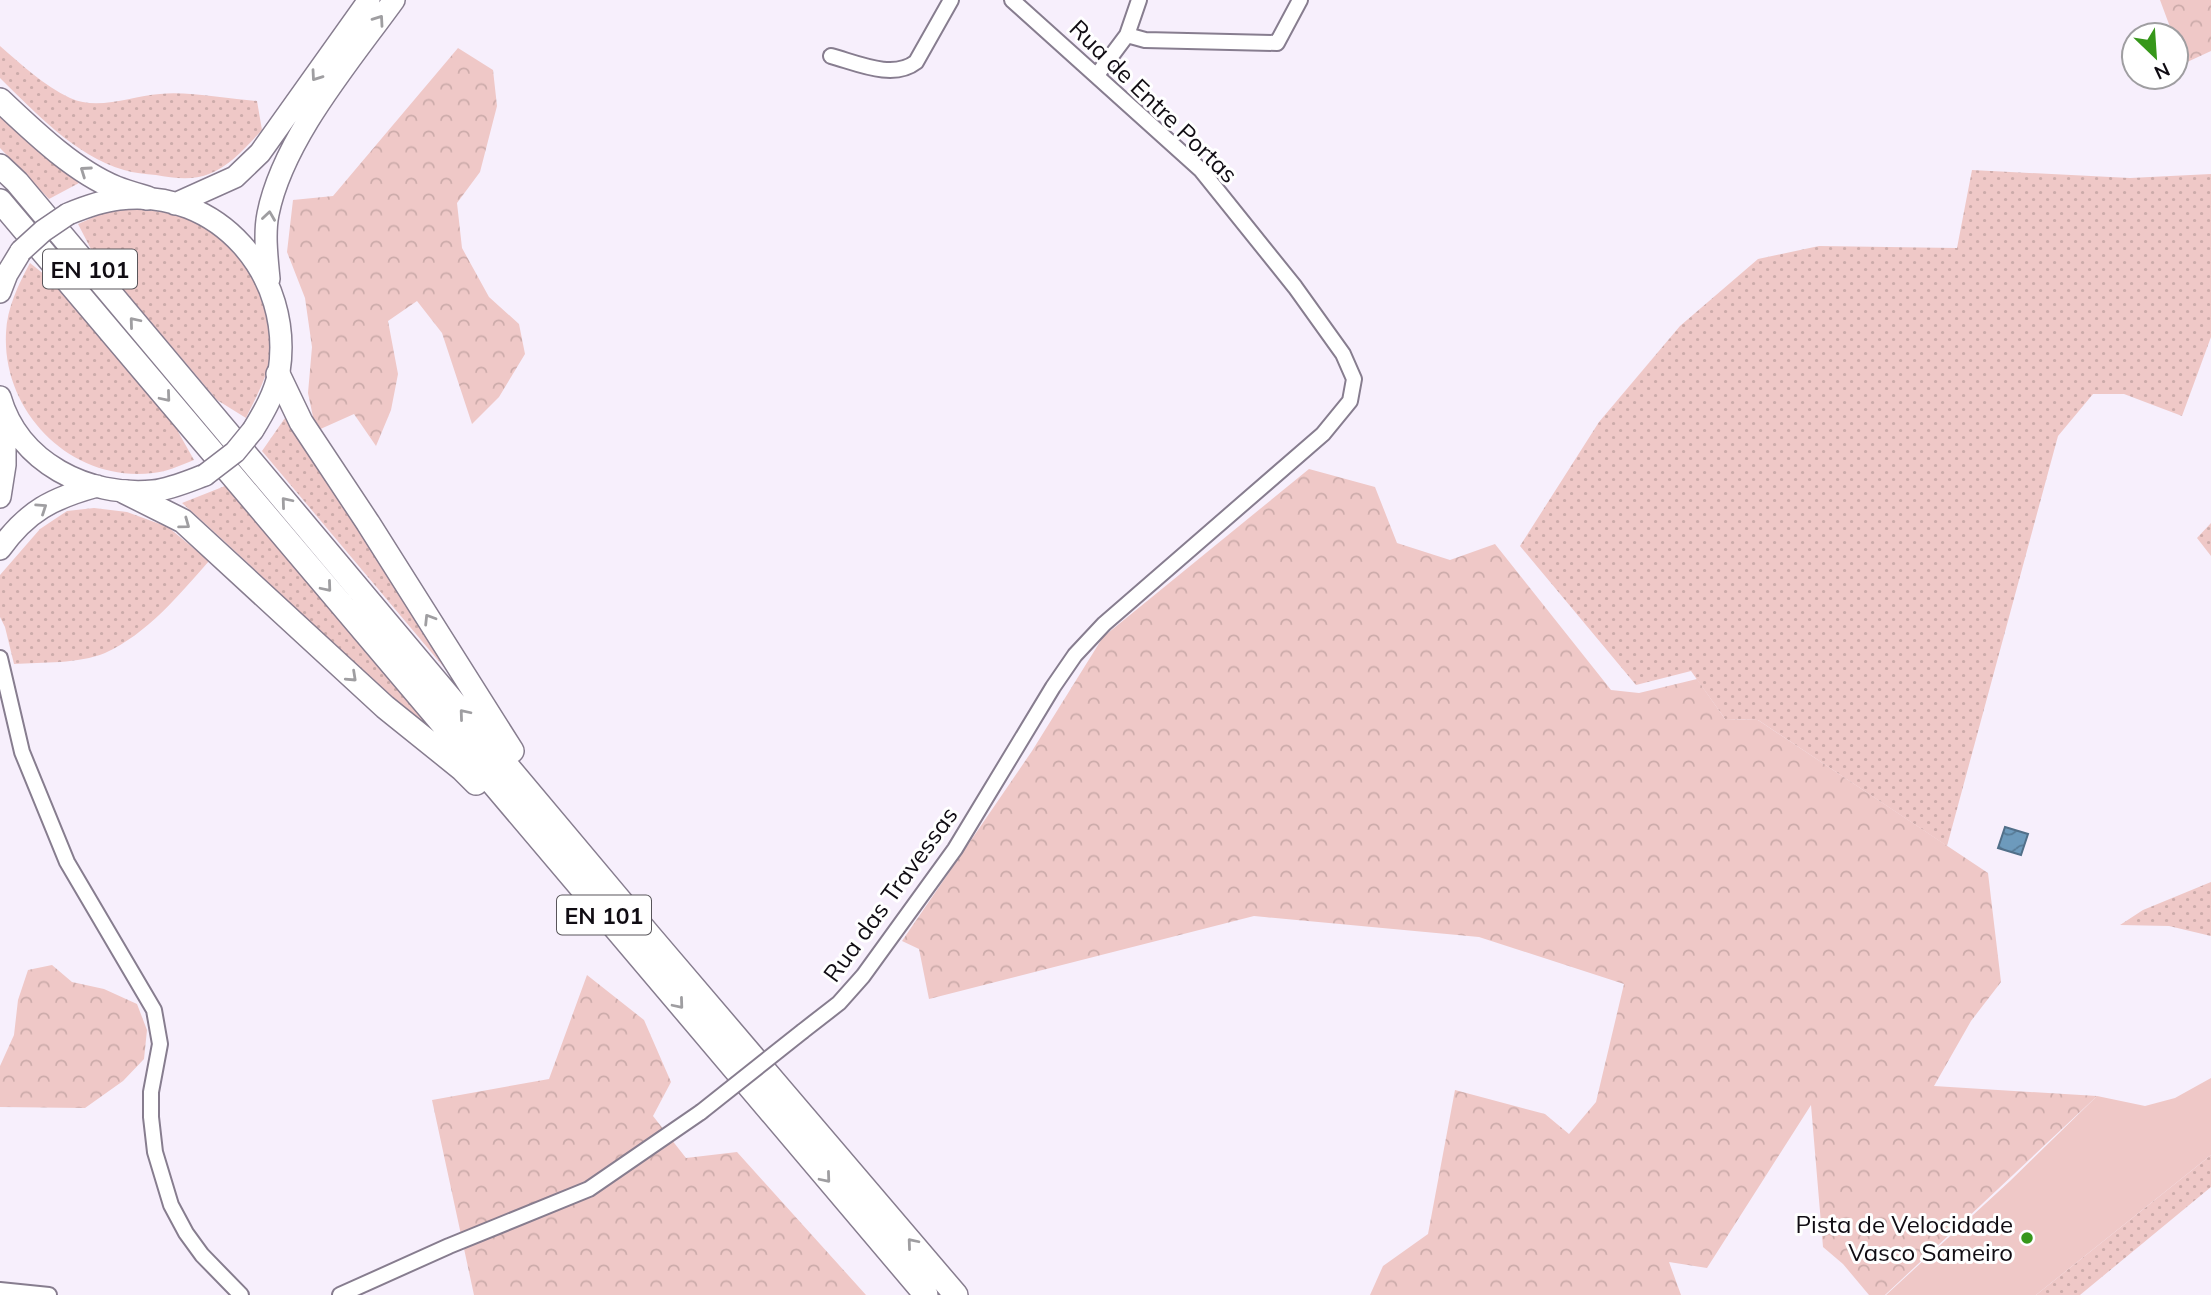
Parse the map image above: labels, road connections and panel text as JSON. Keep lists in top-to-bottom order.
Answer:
{
  "streets": {
    "highway": ["EN 101"],
    "street": ["Rua de Entre Portas", "Rua das Travessas"]
  },
  "crossings": [
    ["Rua de Entre Portas", "Rua das Travessas"]
  ],
  "places": ["Pista de Velocidade Vasco Sameiro"],
  "north": "bottom right"
}
